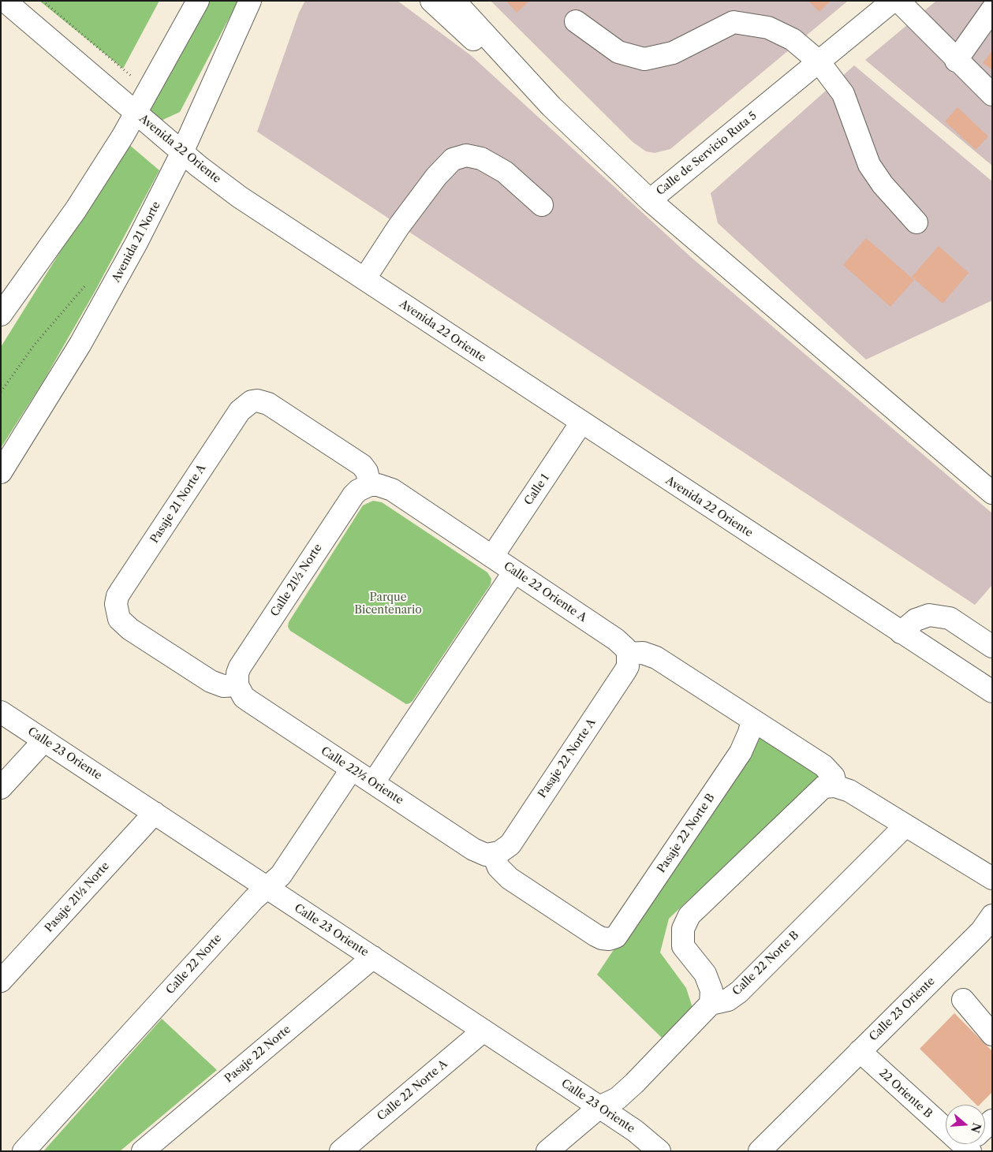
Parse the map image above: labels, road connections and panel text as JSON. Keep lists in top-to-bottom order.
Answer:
{
  "streets": {
    "street": [
      "Avenida 22 Oriente",
      "Calle de Servicio Ruta 5",
      "Avenida 21 Norte",
      "Calle 1",
      "Pasaje 21 Norte A",
      "Calle 21½ Norte",
      "Calle 22 Oriente A",
      "Calle 23 Oriente",
      "Pasaje 22 Norte A",
      "Calle 22½ Oriente",
      "Pasaje 22 Norte B",
      "Pasaje 21½ Norte",
      "Calle 22 Norte B",
      "Calle 22 Norte",
      "Pasaje 22 Norte",
      "Calle 22 Norte A",
      "22 Oriente B"
    ]
  },
  "crossings": [
    ["Avenida 22 Oriente", "Avenida 21 Norte"],
    ["Avenida 22 Oriente", "Calle 1"],
    ["Calle 1", "Calle 22 Oriente A"],
    ["Pasaje 21 Norte A", "Calle 21½ Norte"],
    ["Pasaje 21 Norte A", "Calle 22 Oriente A"],
    ["Pasaje 21 Norte A", "Calle 22½ Oriente"],
    ["Calle 21½ Norte", "Calle 22 Oriente A"],
    ["Calle 21½ Norte", "Calle 22½ Oriente"],
    ["Calle 22 Oriente A", "Pasaje 22 Norte A"],
    ["Calle 23 Oriente", "Pasaje 21½ Norte"],
    ["Calle 23 Oriente", "Calle 22 Norte"],
    ["Calle 23 Oriente", "Pasaje 22 Norte"],
    ["Calle 23 Oriente", "Calle 22 Norte A"],
    ["Calle 23 Oriente", "22 Oriente B"],
    ["Pasaje 22 Norte A", "Calle 22½ Oriente"],
    ["Pasaje 22 Norte A", "Pasaje 22 Norte B"],
    ["Calle 22½ Oriente", "Pasaje 22 Norte B"],
    ["Calle 22½ Oriente", "Calle 22 Norte"]
  ],
  "parks": ["Parque Bicentenario"],
  "north": "right"
}
